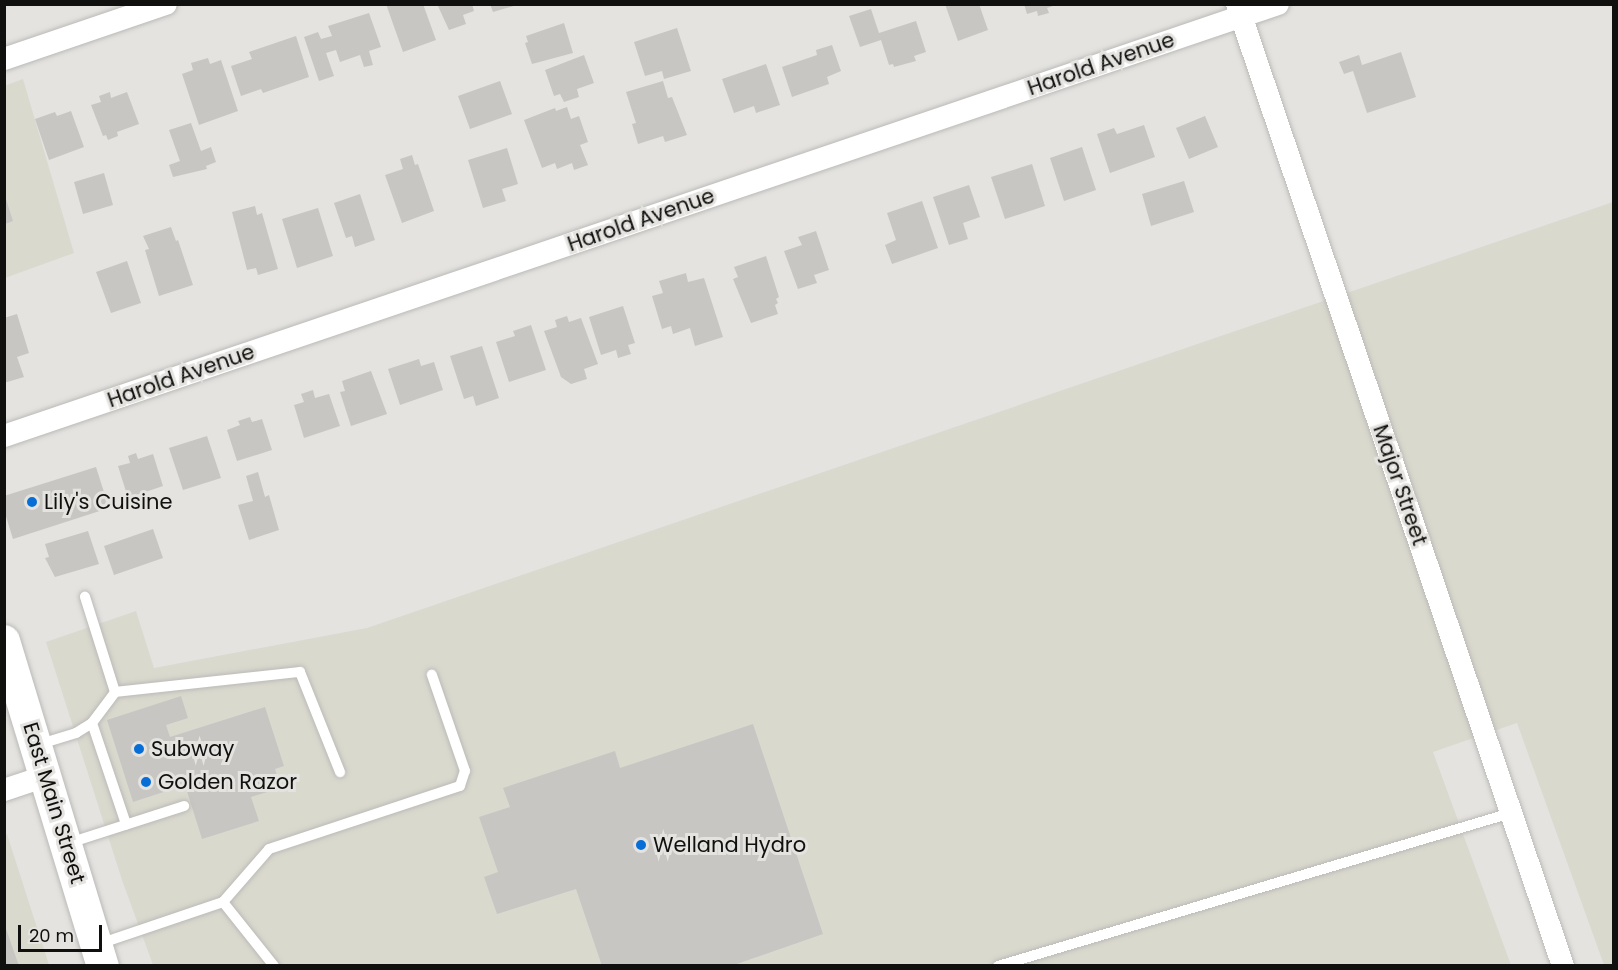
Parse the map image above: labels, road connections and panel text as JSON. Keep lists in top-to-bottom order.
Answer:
{
  "streets": {
    "main road": ["East Main Street"],
    "street": ["Harold Avenue", "Major Street"]
  },
  "crossings": [
    ["Harold Avenue", "Major Street"]
  ],
  "places": [
    "Lily's Cuisine",
    "Subway",
    "Golden Razor",
    "Welland Hydro"
  ],
  "scale_bar": "20 m"
}
